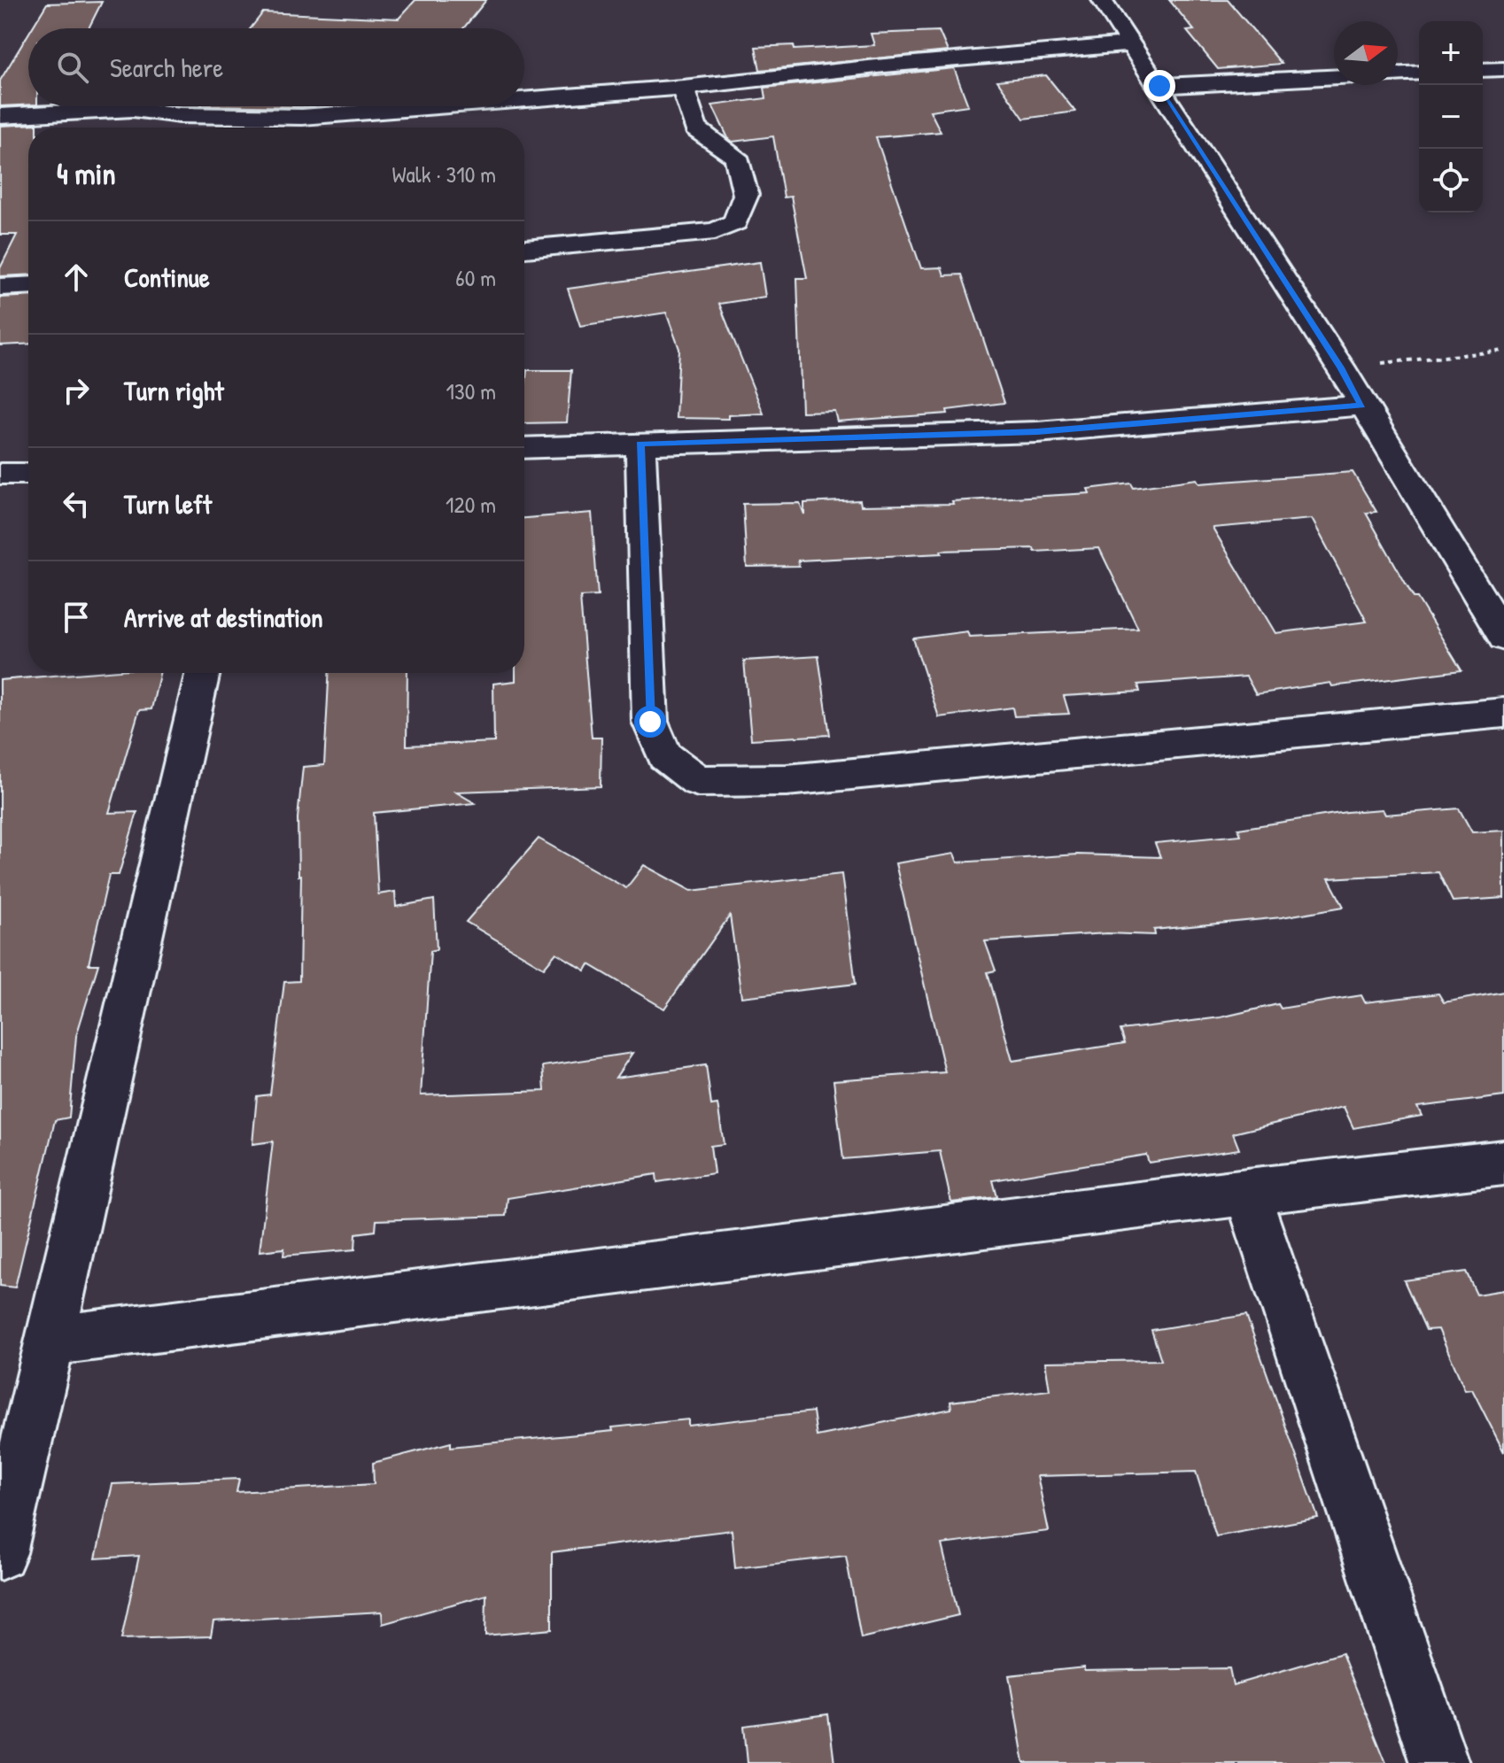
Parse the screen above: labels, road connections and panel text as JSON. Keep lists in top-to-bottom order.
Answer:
{
  "north": "right",
  "page": {
    "map_buttons": ["+", "−"],
    "search": "Search here",
    "heading": ["4 min", "Walk · 310 m"],
    "list": [
      ["Continue", "60 m"],
      ["Turn right", "130 m"],
      ["Turn left", "120 m"],
      "Arrive at destination"
    ]
  }
}
